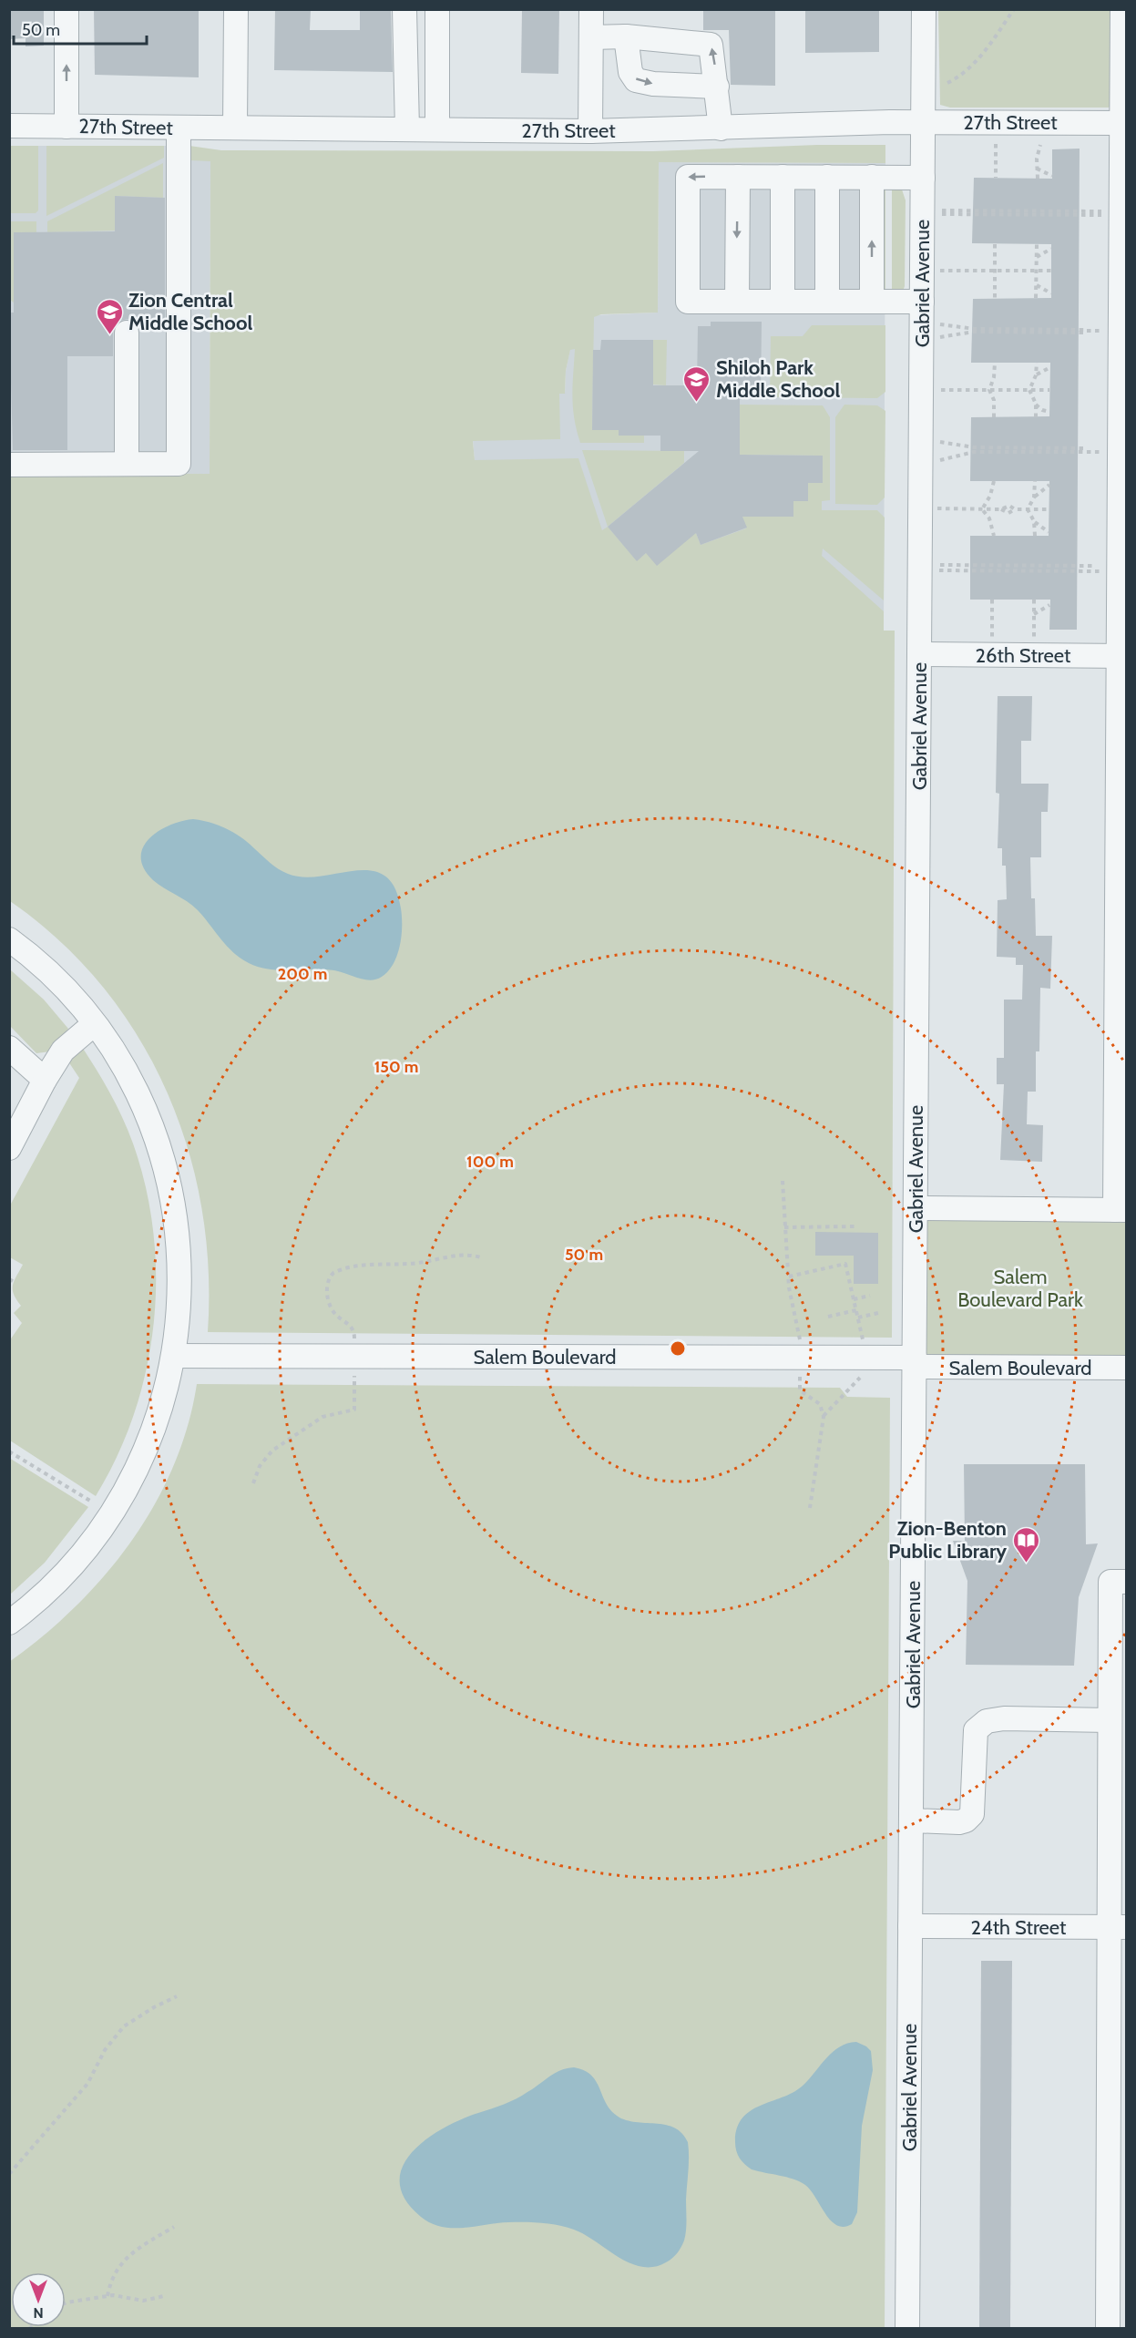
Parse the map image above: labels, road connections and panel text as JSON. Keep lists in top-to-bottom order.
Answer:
{
  "streets": {
    "street": [
      "27th Street",
      "Gabriel Avenue",
      "26th Street",
      "Salem Boulevard",
      "24th Street"
    ]
  },
  "crossings": [
    ["27th Street", "Gabriel Avenue"],
    ["Gabriel Avenue", "26th Street"],
    ["Gabriel Avenue", "Salem Boulevard"],
    ["Gabriel Avenue", "24th Street"]
  ],
  "parks": ["Salem Boulevard Park"],
  "places": {
    "school or university": ["Zion Central Middle School", "Shiloh Park Middle School"],
    "library": ["Zion-Benton Public Library"]
  },
  "scale_bar": "50 m",
  "north": "bottom",
  "rings": [
    "200 m",
    "150 m",
    "100 m",
    "50 m"
  ]
}
